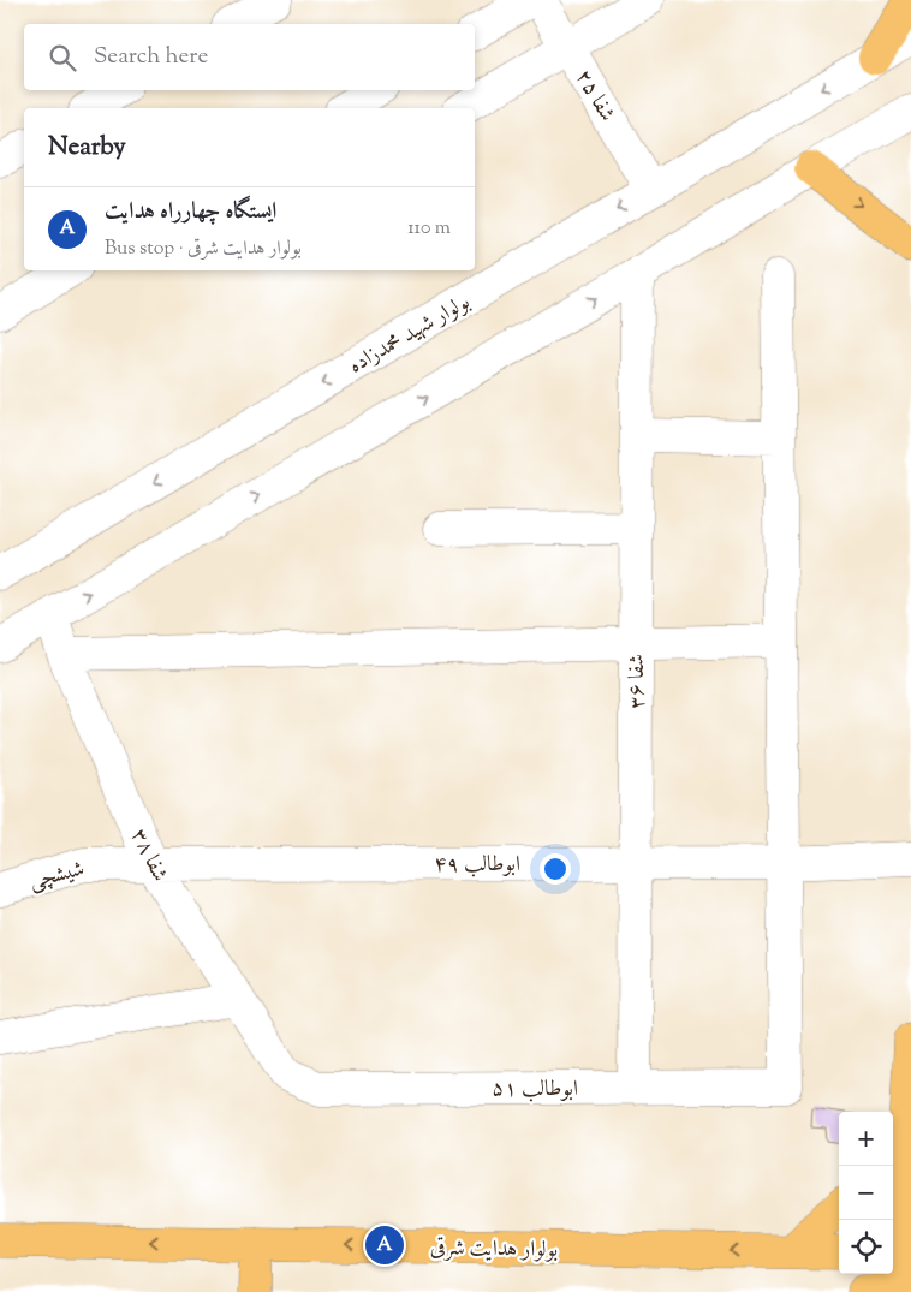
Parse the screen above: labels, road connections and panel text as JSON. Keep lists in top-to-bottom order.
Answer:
{
  "streets": {
    "main road": ["بولوار هدایت شرقی"],
    "street": [
      "شفا ۲۵",
      "بولوار شهید محمدزاده",
      "شفا ۳۶",
      "شفا ۳۸",
      "ابوطالب ۴۹",
      "شیشچی",
      "ابوطالب ۵۱"
    ]
  },
  "crossings": [
    ["شفا ۲۵", "بولوار شهید محمدزاده"],
    ["شفا ۳۶", "ابوطالب ۴۹"],
    ["شفا ۳۶", "ابوطالب ۵۱"],
    ["شفا ۳۸", "ابوطالب ۴۹"],
    ["شفا ۳۸", "شیشچی"],
    ["شفا ۳۸", "ابوطالب ۵۱"],
    ["ابوطالب ۴۹", "شیشچی"],
    ["ابوطالب ۴۹", "ابوطالب ۵۱"]
  ],
  "one_way": ["بولوار هدایت شرقی"],
  "page": {
    "search": "Search here",
    "heading": "Nearby",
    "list": [
      {
        "mark": "A",
        "name": "ایستگاه چهارراه هدایت",
        "note": "Bus stop · بولوار هدایت شرقی",
        "value": "110 m"
      }
    ],
    "map_buttons": ["+", "−"],
    "pins": "A"
  }
}
